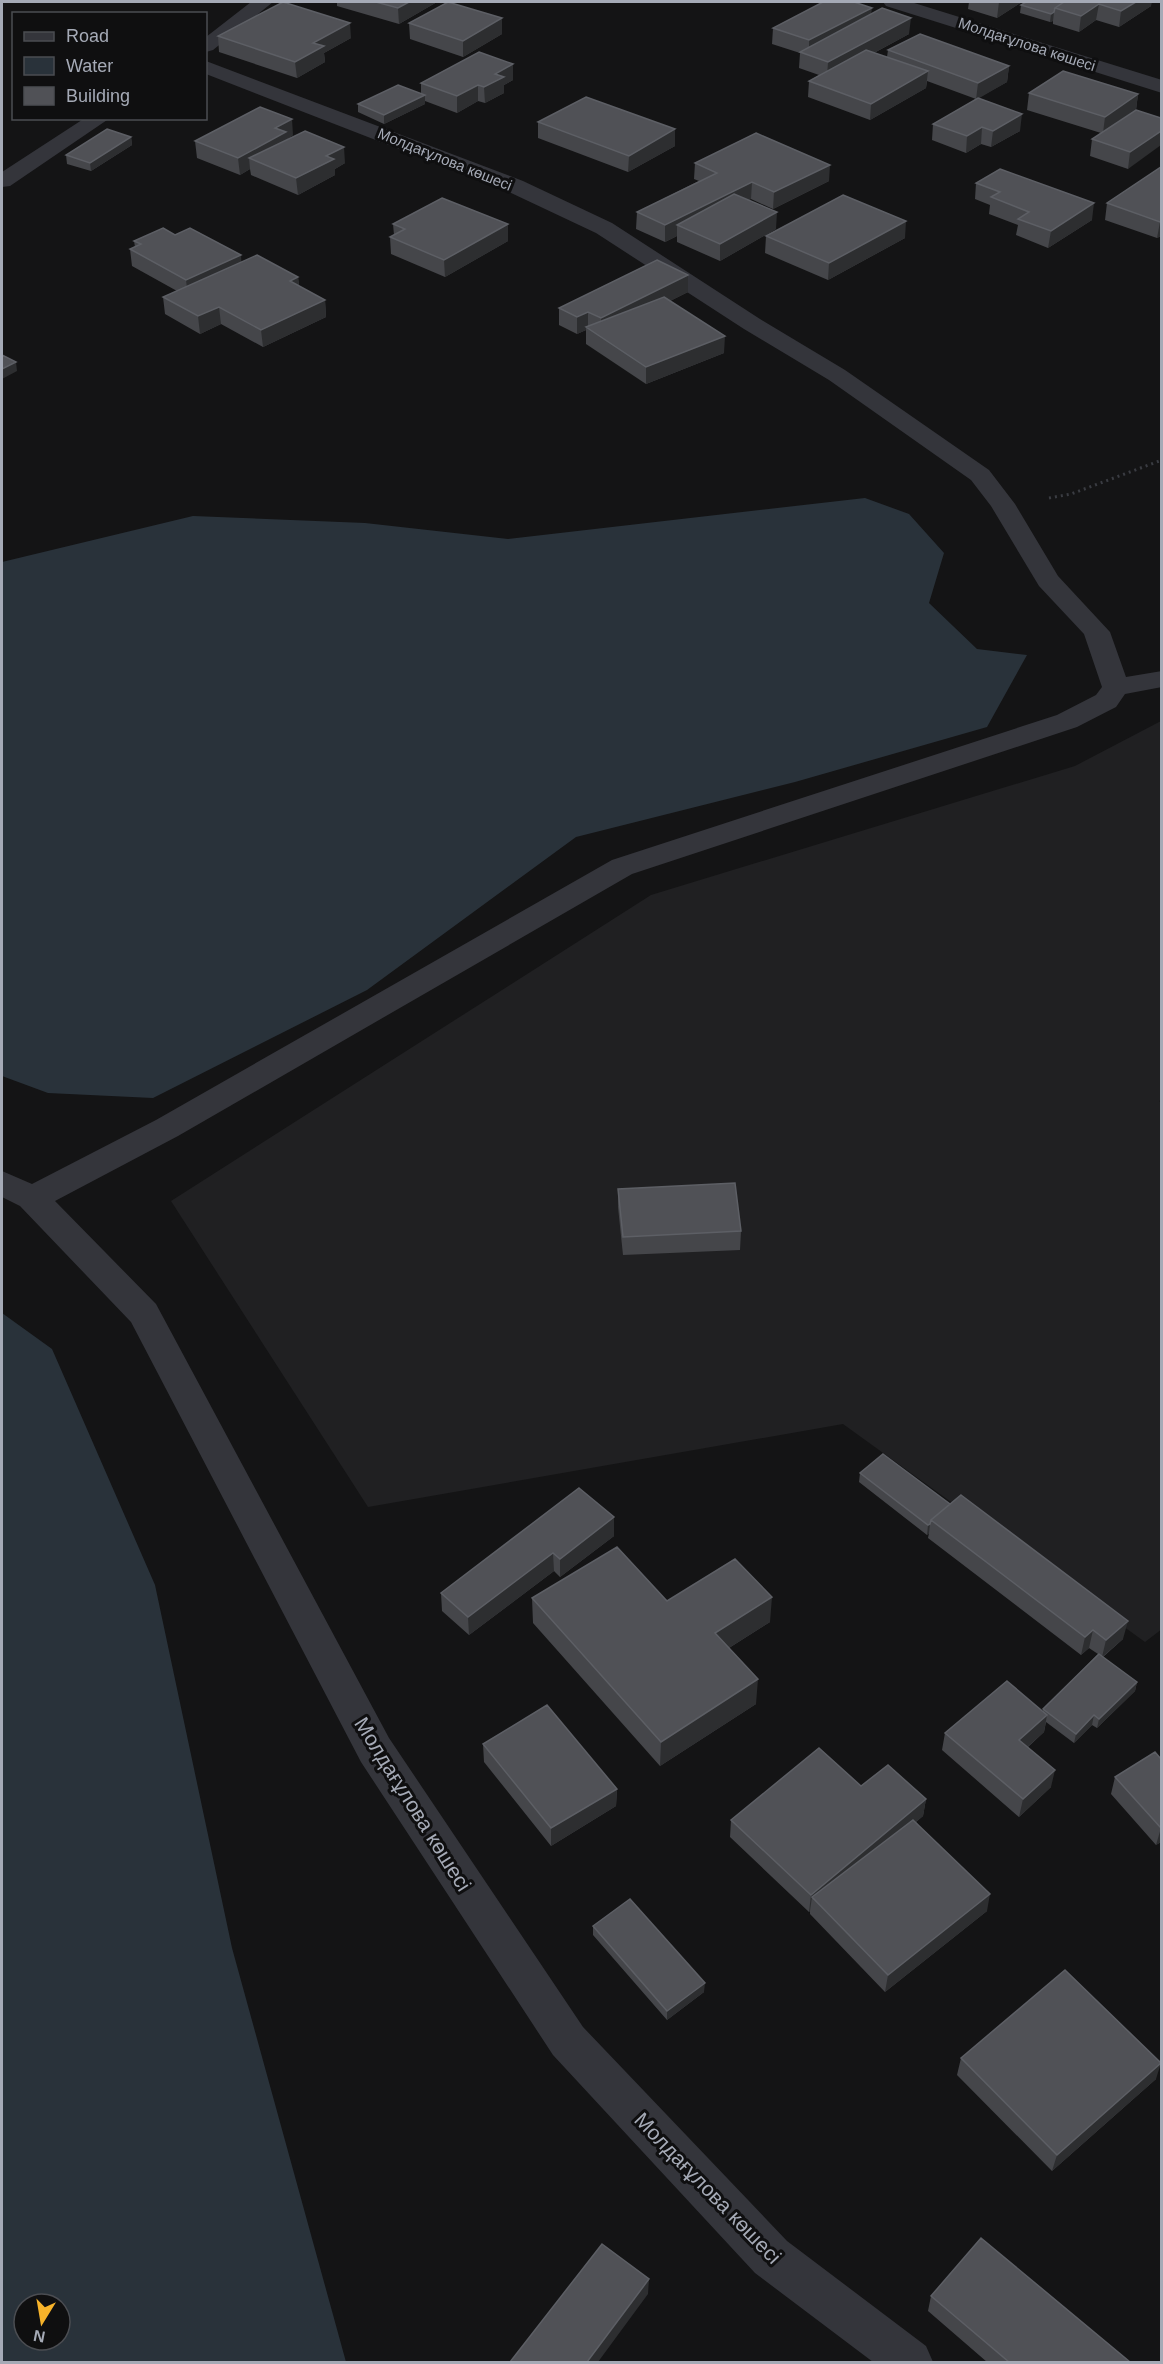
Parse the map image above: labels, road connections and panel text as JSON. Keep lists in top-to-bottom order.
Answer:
{
  "streets": {
    "street": ["Молдағұлова көшесі"]
  },
  "legend": ["Road", "Water", "Building"],
  "north": "bottom"
}
